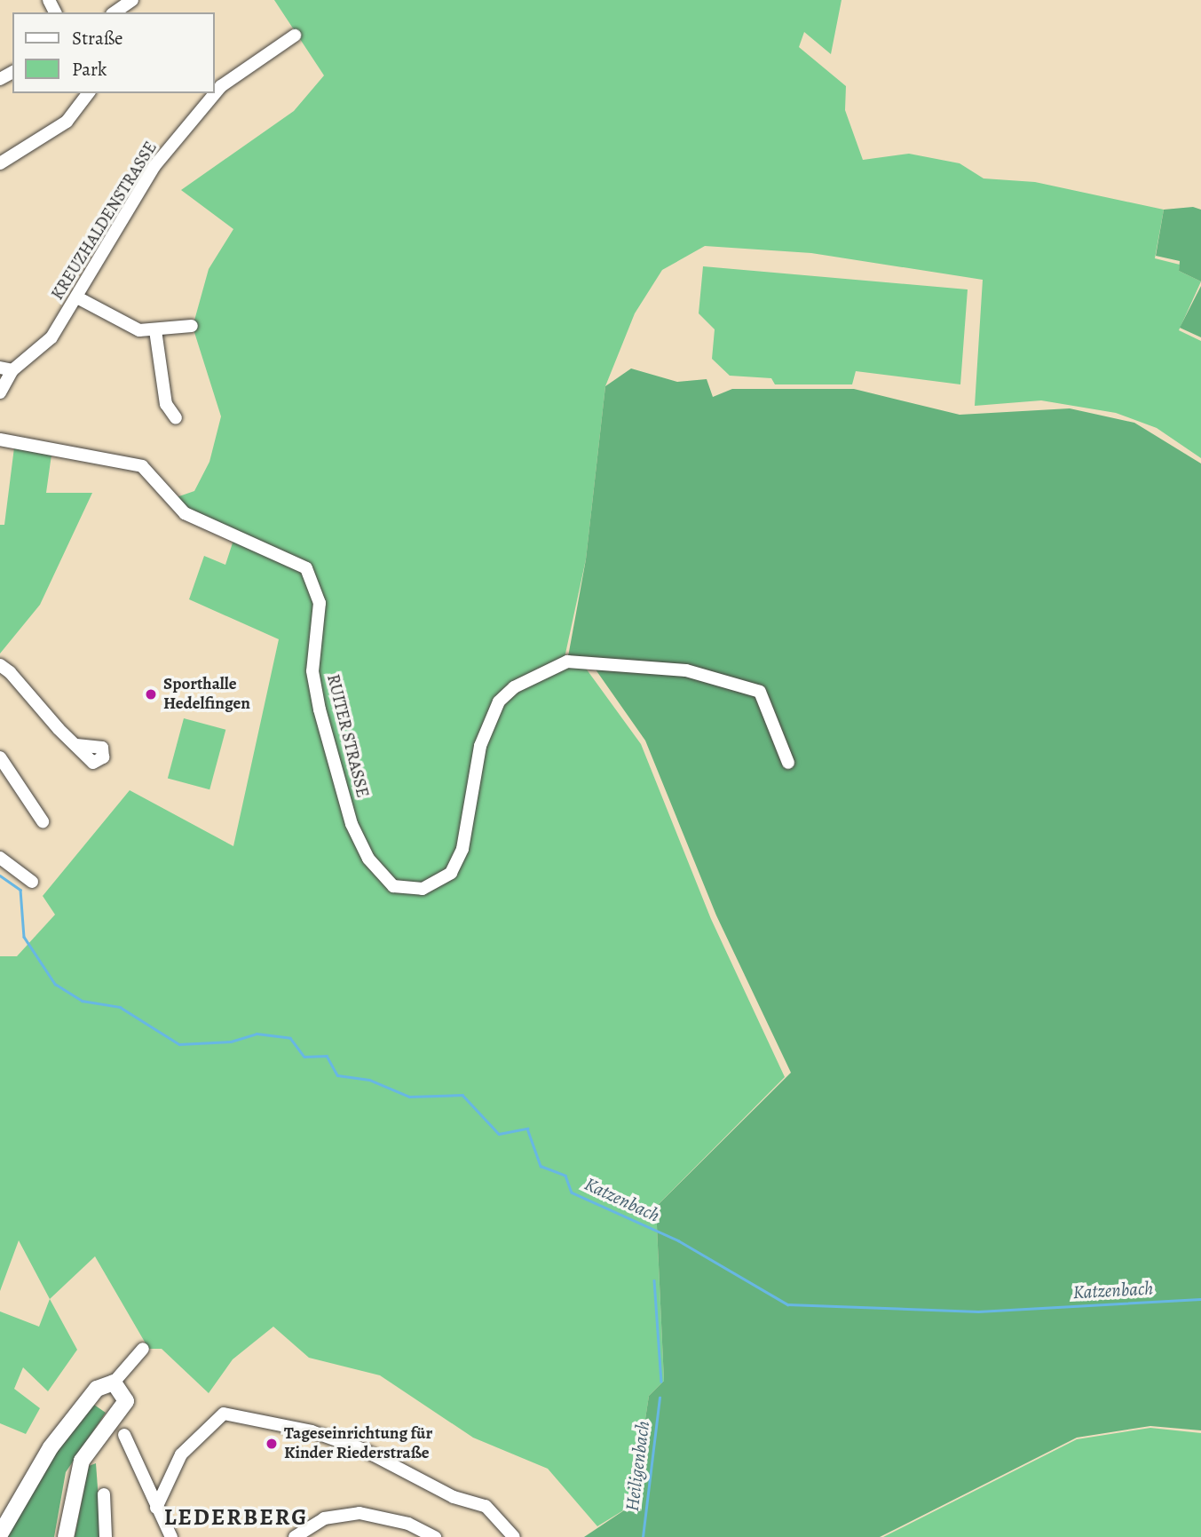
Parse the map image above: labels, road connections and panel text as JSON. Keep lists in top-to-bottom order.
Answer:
{
  "streets": {
    "street": ["KREUZHALDENSTRASSE", "RUITER STRASSE"]
  },
  "districts": ["LEDERBERG"],
  "water": ["Katzenbach", "Heiligenbach"],
  "places": ["Sporthalle Hedelfingen", "Tageseinrichtung für Kinder Riederstraße"],
  "legend": ["Straße", "Park"]
}
